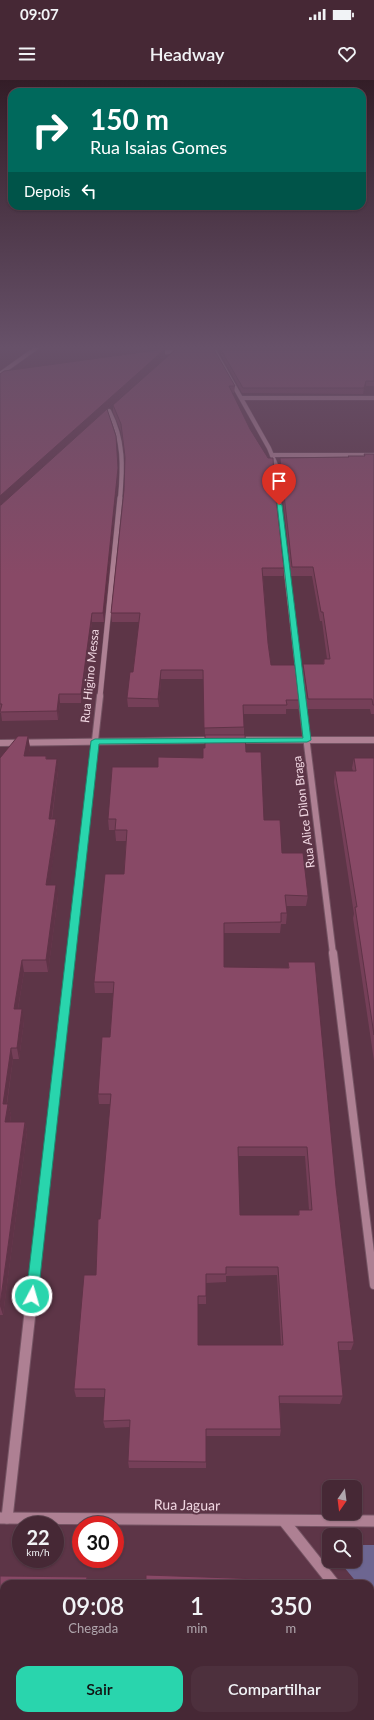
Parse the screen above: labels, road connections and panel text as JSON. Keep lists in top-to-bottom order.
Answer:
{
  "streets": {
    "street": ["Rua Higino Messa", "Rua Alice Dilon Braga", "Rua Jaguar"]
  },
  "crossings": [
    ["Rua Higino Messa", "Rua Jaguar"]
  ],
  "north": "bottom",
  "page": {
    "status": "09:07",
    "header": "Headway",
    "turn": ["150 m", "Rua Isaias Gomes"],
    "then": "Depois",
    "speed": "22 km/h",
    "limit": "30",
    "eta": [
      "09:08",
      "Chegada",
      "1",
      "min",
      "350",
      "m"
    ],
    "buttons": ["Sair", "Compartilhar"]
  }
}
